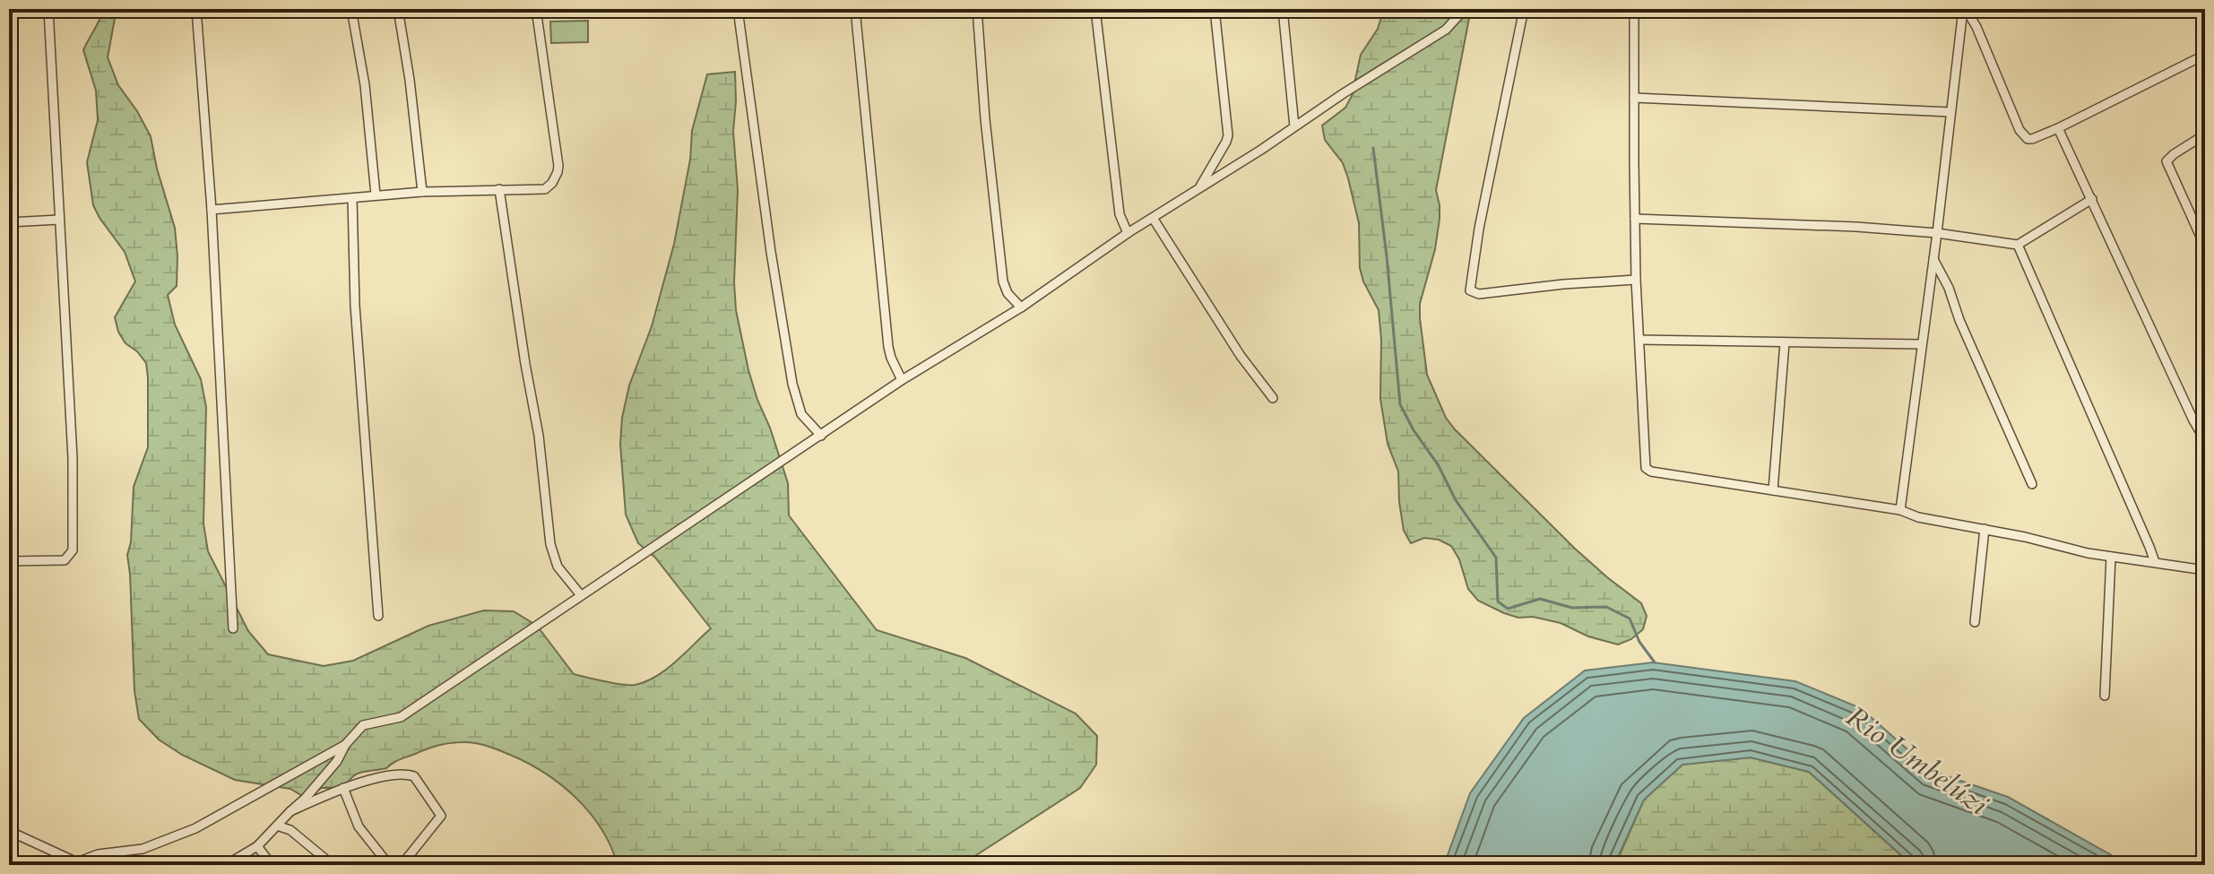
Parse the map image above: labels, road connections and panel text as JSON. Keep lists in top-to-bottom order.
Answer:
{
  "water": ["Rio Umbelúzi"]
}
